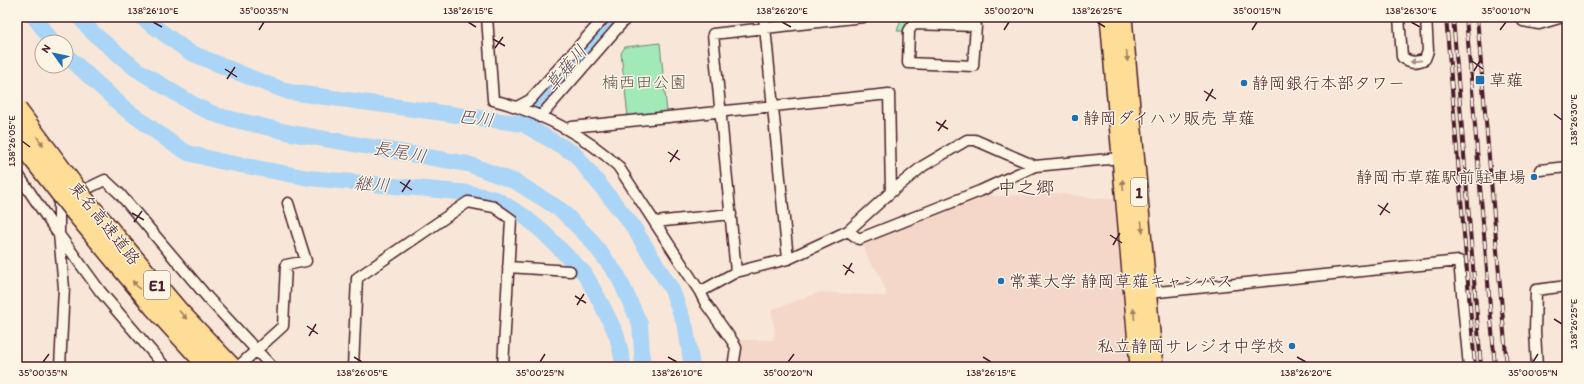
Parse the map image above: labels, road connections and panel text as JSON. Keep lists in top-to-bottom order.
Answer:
{
  "streets": {
    "highway": ["1", "東名高速道路", "E1"]
  },
  "districts": ["中之郷"],
  "water": [
    "草薙川",
    "巴川",
    "長尾川",
    "継川"
  ],
  "parks": ["楠西田公園"],
  "places": {
    "transit": ["草薙"],
    "other": [
      "静岡銀行本部タワー",
      "静岡ダイハツ販売 草薙",
      "静岡市草薙駅前駐車場",
      "常葉大学 静岡草薙キャンパス",
      "私立静岡サレジオ中学校"
    ]
  },
  "north": "top left",
  "coordinates": [
    "138°26'10\"E",
    "35°00'35\"N",
    "138°26'15\"E",
    "138°26'20\"E",
    "35°00'20\"N",
    "138°26'25\"E",
    "35°00'15\"N",
    "138°26'30\"E",
    "35°00'10\"N",
    "138°26'05\"E",
    "35°00'25\"N",
    "35°00'05\"N"
  ]
}
